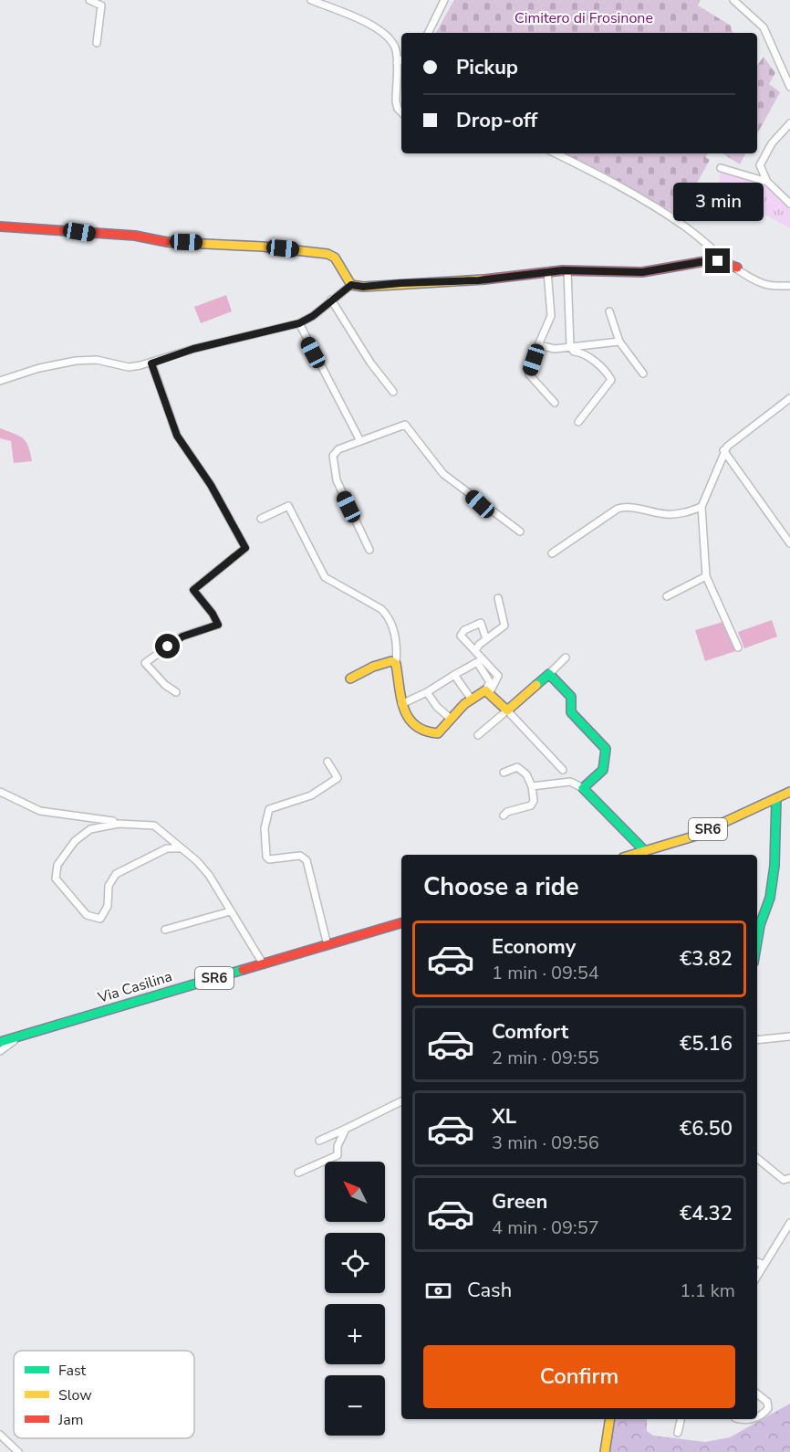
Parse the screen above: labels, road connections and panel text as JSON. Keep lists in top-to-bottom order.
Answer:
{
  "streets": {
    "street": ["SR6", "Via Casilina"]
  },
  "parks": ["Cimitero di Frosinone"],
  "legend": ["Fast", "Slow", "Jam"],
  "north": "top left",
  "page": {
    "banner": ["Pickup", "Drop-off"],
    "bubble": "3 min",
    "heading": "Choose a ride",
    "list": [
      {
        "name": "Economy",
        "note": "1 min · 09:54",
        "value": "€3.82"
      },
      {
        "name": "Comfort",
        "note": "2 min · 09:55",
        "value": "€5.16"
      },
      {
        "name": "XL",
        "note": "3 min · 09:56",
        "value": "€6.50"
      },
      {
        "name": "Green",
        "note": "4 min · 09:57",
        "value": "€4.32"
      }
    ],
    "map_buttons": ["+", "−"],
    "pay": ["Cash", "1.1 km"],
    "buttons": "Confirm"
  }
}
